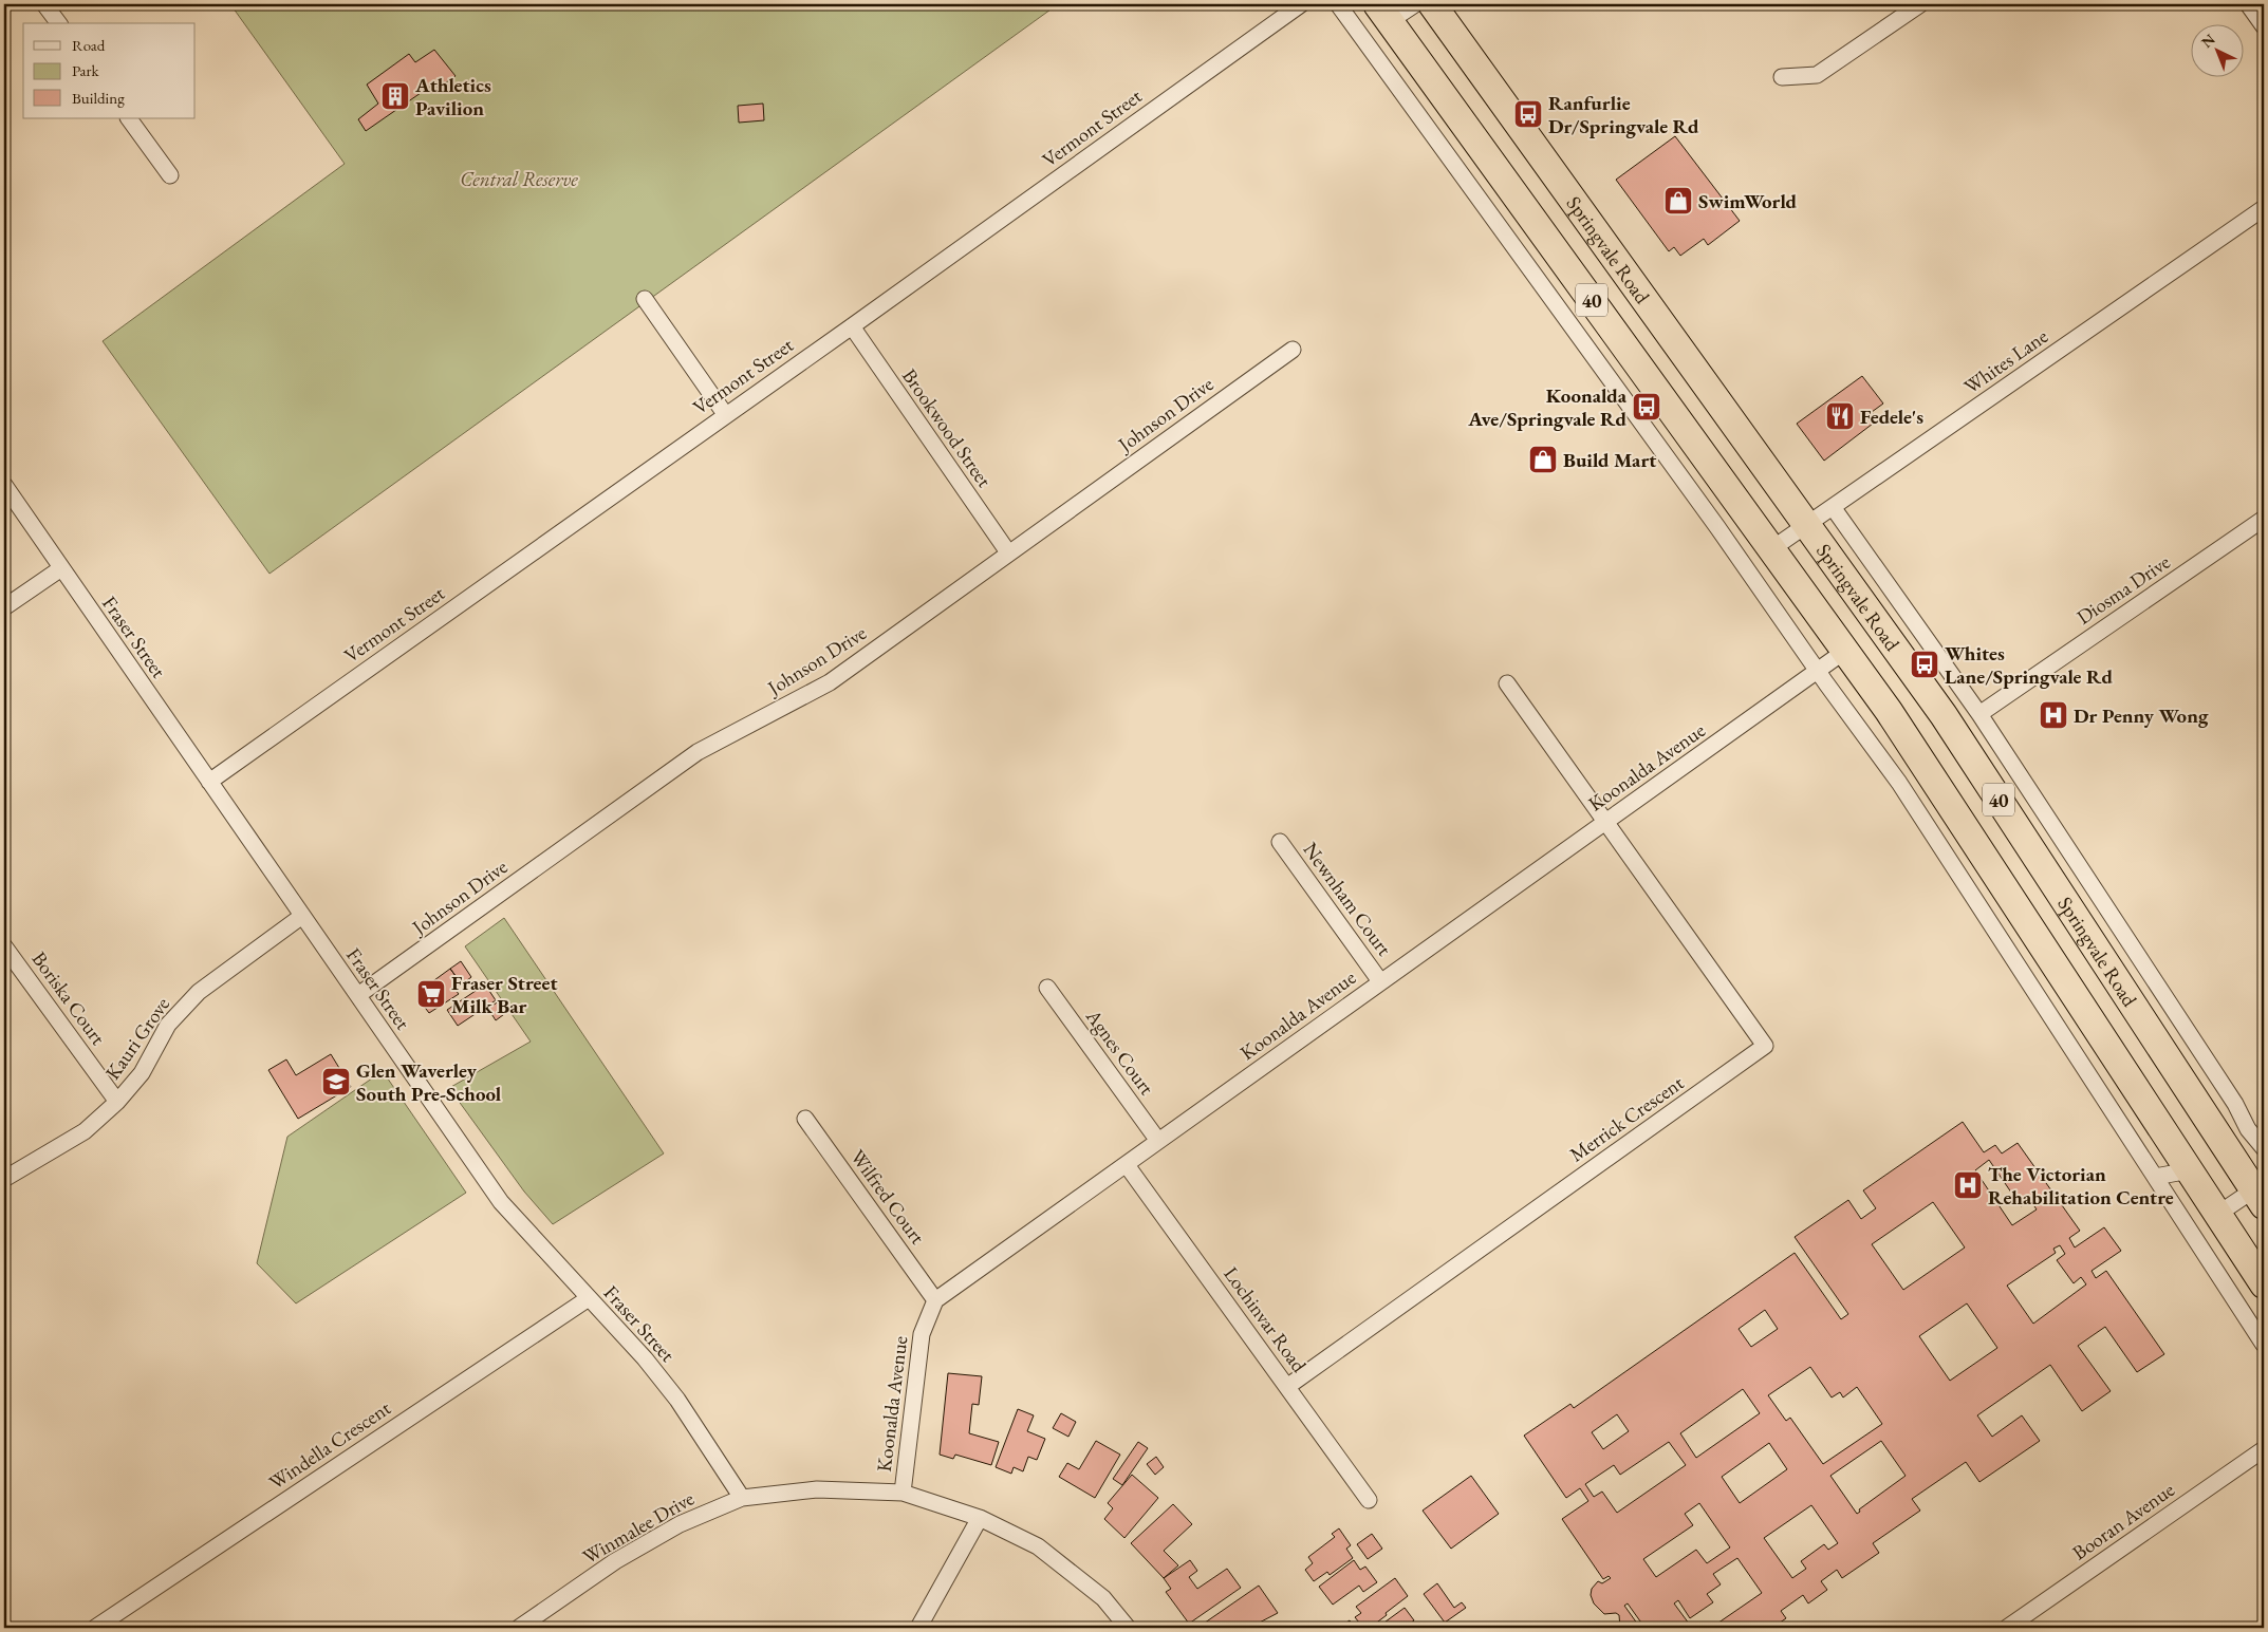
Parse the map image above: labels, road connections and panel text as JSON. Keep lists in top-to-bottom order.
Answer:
{
  "streets": {
    "highway": ["Springvale Road", "40"],
    "street": [
      "Vermont Street",
      "Whites Lane",
      "Johnson Drive",
      "Brookwood Street",
      "Diosma Drive",
      "Fraser Street",
      "Koonalda Avenue",
      "Newnham Court",
      "Boriska Court",
      "Kauri Grove",
      "Agnes Court",
      "Merrick Crescent",
      "Wilfred Court",
      "Lochinvar Road",
      "Windella Crescent",
      "Booran Avenue",
      "Winmalee Drive"
    ]
  },
  "crossings": [
    ["Vermont Street", "Brookwood Street"],
    ["Vermont Street", "Fraser Street"],
    ["Springvale Road", "Whites Lane"],
    ["Springvale Road", "Diosma Drive"],
    ["40", "Whites Lane"],
    ["40", "Koonalda Avenue"],
    ["Johnson Drive", "Brookwood Street"],
    ["Johnson Drive", "Fraser Street"],
    ["Fraser Street", "Kauri Grove"],
    ["Fraser Street", "Windella Crescent"],
    ["Fraser Street", "Winmalee Drive"],
    ["Koonalda Avenue", "Newnham Court"],
    ["Koonalda Avenue", "Agnes Court"],
    ["Koonalda Avenue", "Merrick Crescent"],
    ["Koonalda Avenue", "Wilfred Court"],
    ["Koonalda Avenue", "Lochinvar Road"],
    ["Koonalda Avenue", "Winmalee Drive"],
    ["Boriska Court", "Kauri Grove"],
    ["Merrick Crescent", "Lochinvar Road"]
  ],
  "parks": ["Central Reserve"],
  "places": {
    "building": ["Athletics Pavilion"],
    "bus stop": ["Ranfurlie Dr/Springvale Rd", "Koonalda Ave/Springvale Rd", "Whites Lane/Springvale Rd"],
    "shop": ["SwimWorld", "Build Mart"],
    "restaurant": ["Fedele's"],
    "hospital": ["Dr Penny Wong", "The Victorian Rehabilitation Centre"],
    "supermarket": ["Fraser Street Milk Bar"],
    "school or university": ["Glen Waverley South Pre-School"]
  },
  "legend": ["Road", "Park", "Building"],
  "north": "top left"
}
